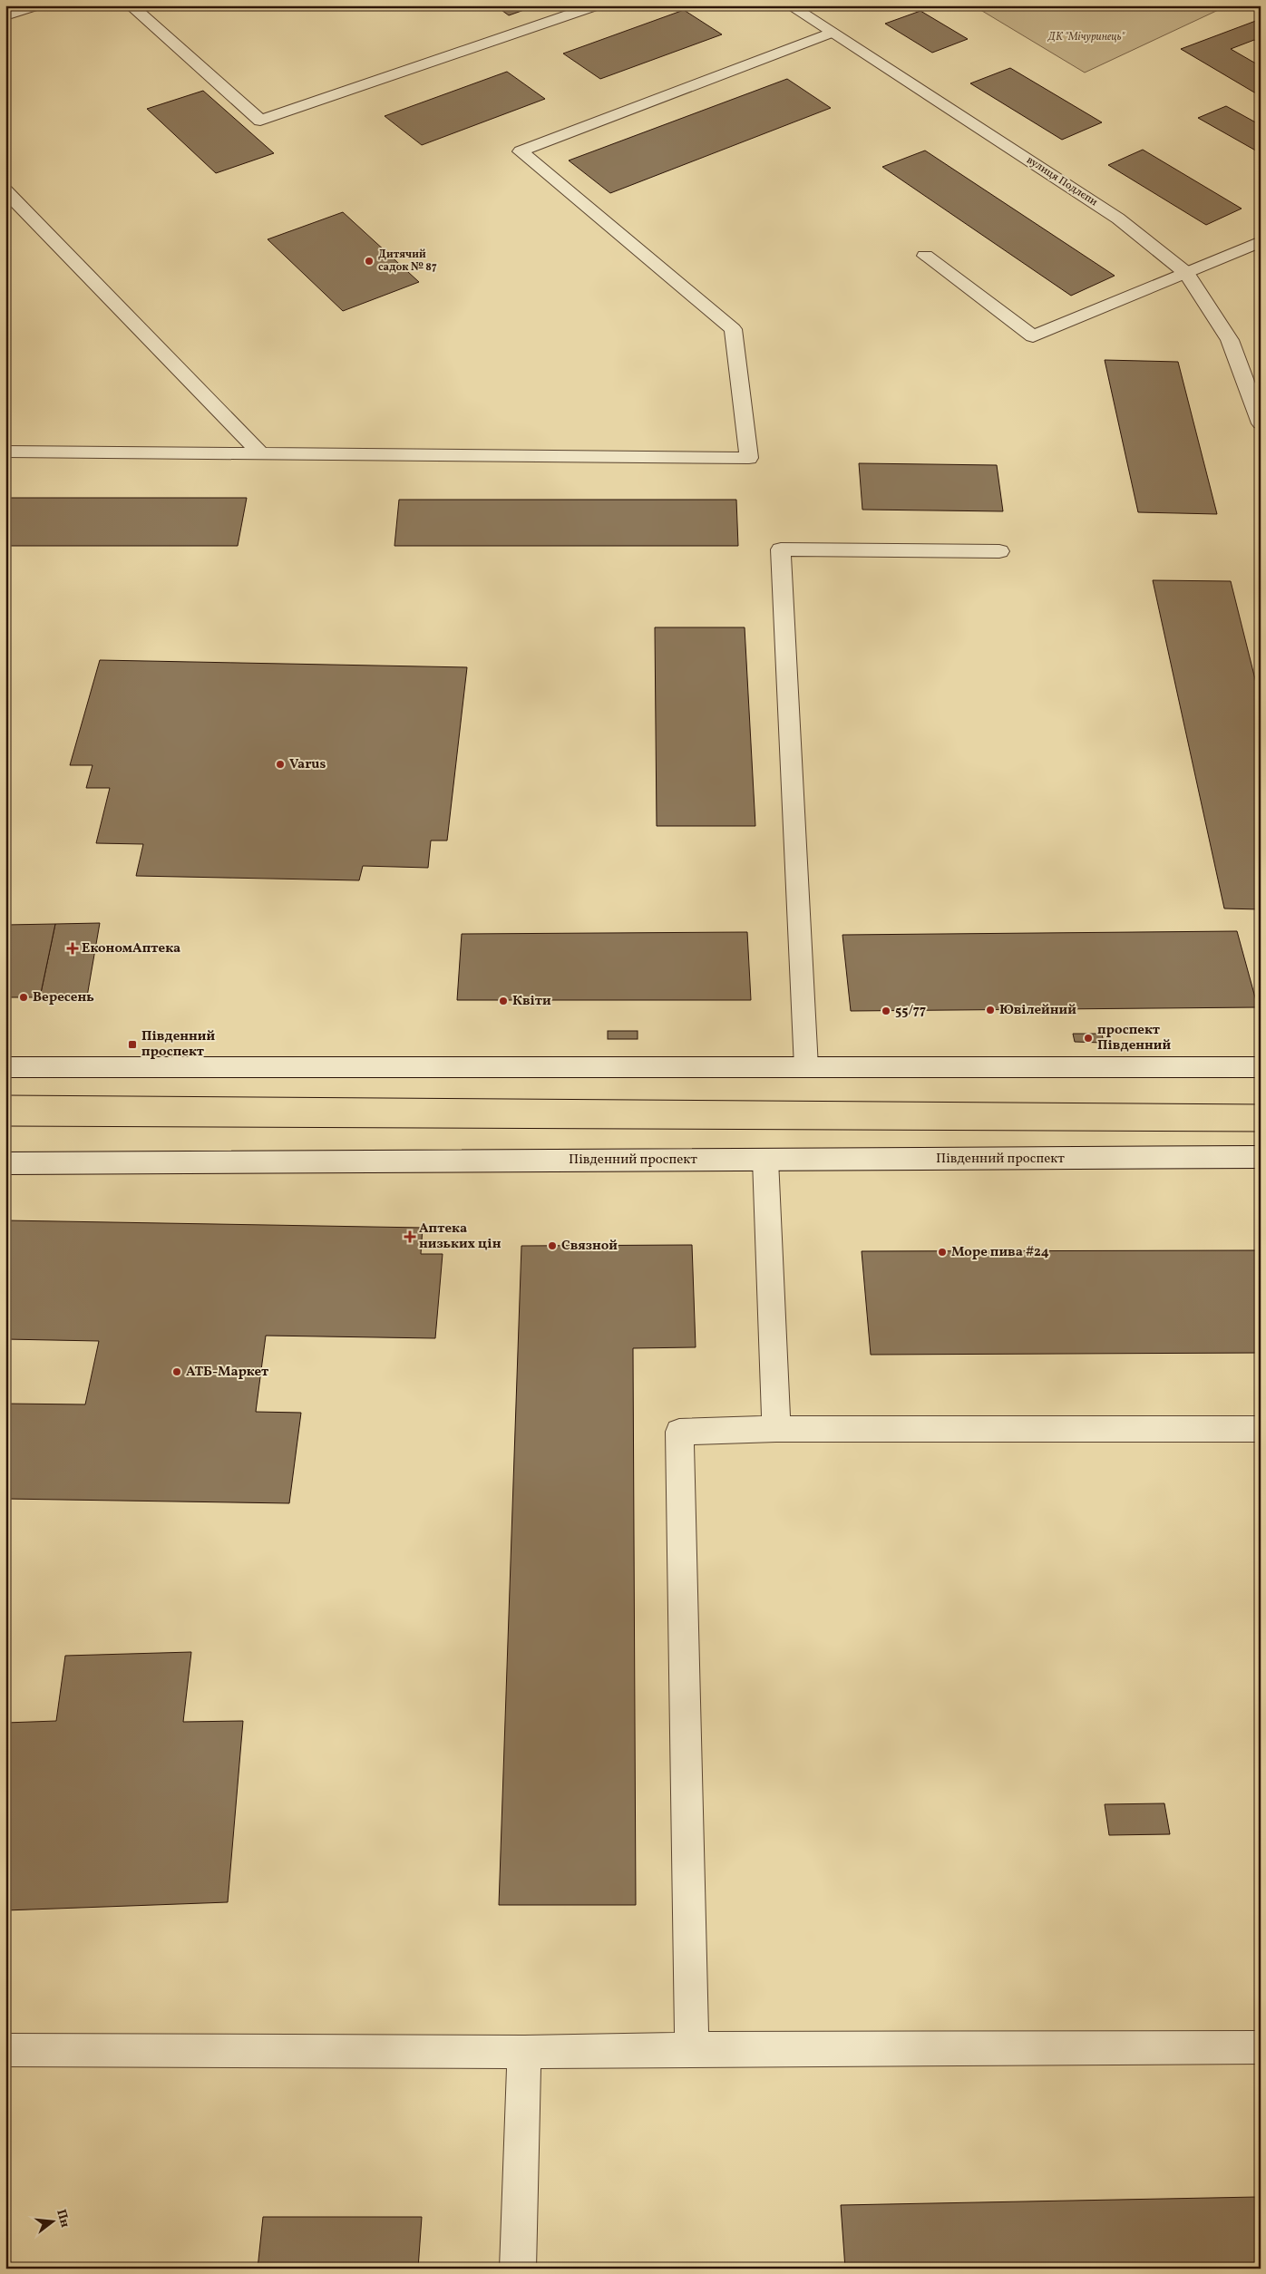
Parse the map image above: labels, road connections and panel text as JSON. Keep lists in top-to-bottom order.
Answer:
{
  "streets": {
    "main road": ["вулиця Подлєпи", "Південний проспект"]
  },
  "parks": ["ДК \"Мічуринець\""],
  "places": {
    "other": [
      "Дитячий садок № 87",
      "Varus",
      "Вересень",
      "Квіти",
      "Ювілейний",
      "55/77",
      "проспект Південний",
      "Связной",
      "Море пива #24",
      "АТБ-Маркет"
    ],
    "health": ["ЕкономАптека", "Аптека низьких цін"],
    "transit": ["Південний проспект"]
  },
  "north": "right"
}
